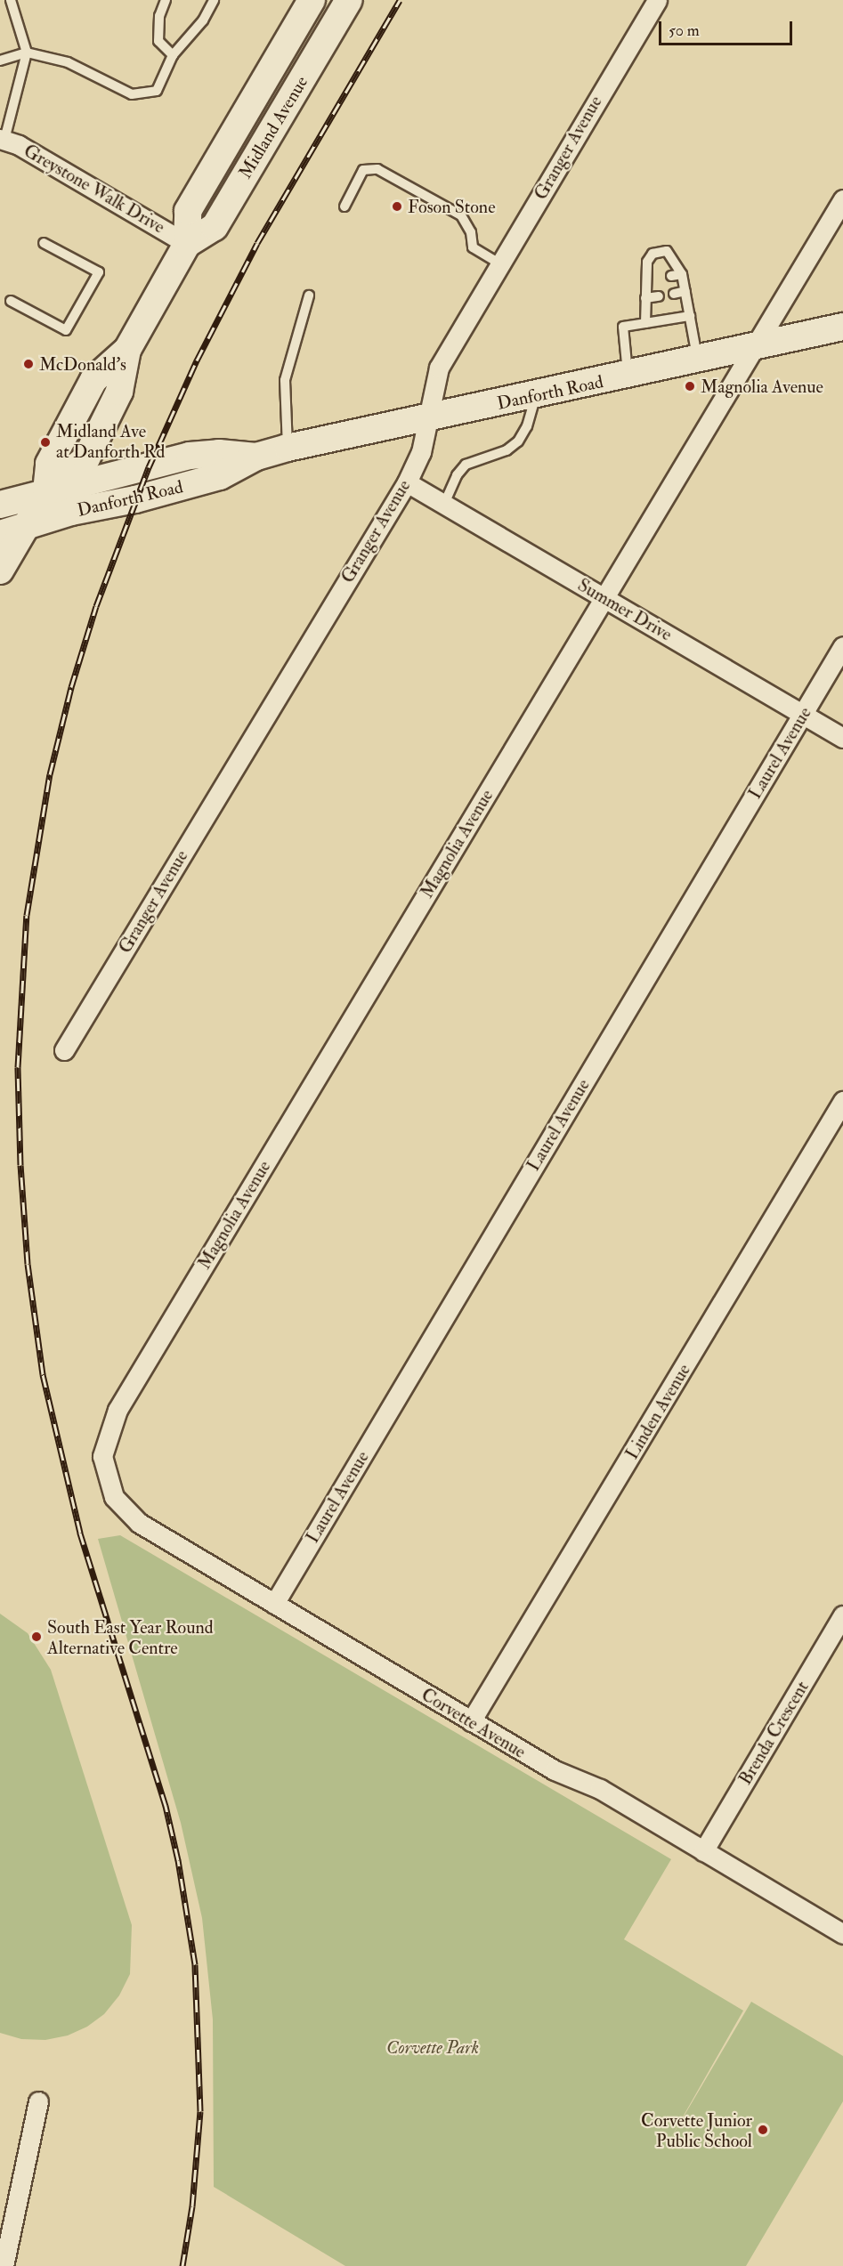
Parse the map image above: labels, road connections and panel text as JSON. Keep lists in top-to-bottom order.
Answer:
{
  "streets": {
    "main road": ["Midland Avenue", "Danforth Road"],
    "street": [
      "Granger Avenue",
      "Greystone Walk Drive",
      "Summer Drive",
      "Laurel Avenue",
      "Magnolia Avenue",
      "Linden Avenue",
      "Corvette Avenue",
      "Brenda Crescent"
    ]
  },
  "crossings": [
    ["Midland Avenue", "Greystone Walk Drive"],
    ["Midland Avenue", "Danforth Road"],
    ["Granger Avenue", "Danforth Road"],
    ["Granger Avenue", "Summer Drive"],
    ["Danforth Road", "Magnolia Avenue"],
    ["Summer Drive", "Laurel Avenue"],
    ["Summer Drive", "Magnolia Avenue"],
    ["Laurel Avenue", "Corvette Avenue"],
    ["Magnolia Avenue", "Corvette Avenue"],
    ["Linden Avenue", "Corvette Avenue"],
    ["Corvette Avenue", "Brenda Crescent"]
  ],
  "parks": ["Corvette Park"],
  "places": [
    "Foson Stone",
    "McDonald's",
    "Magnolia Avenue",
    "Midland Ave at Danforth Rd",
    "South East Year Round Alternative Centre",
    "Corvette Junior Public School"
  ],
  "scale_bar": "50 m"
}
